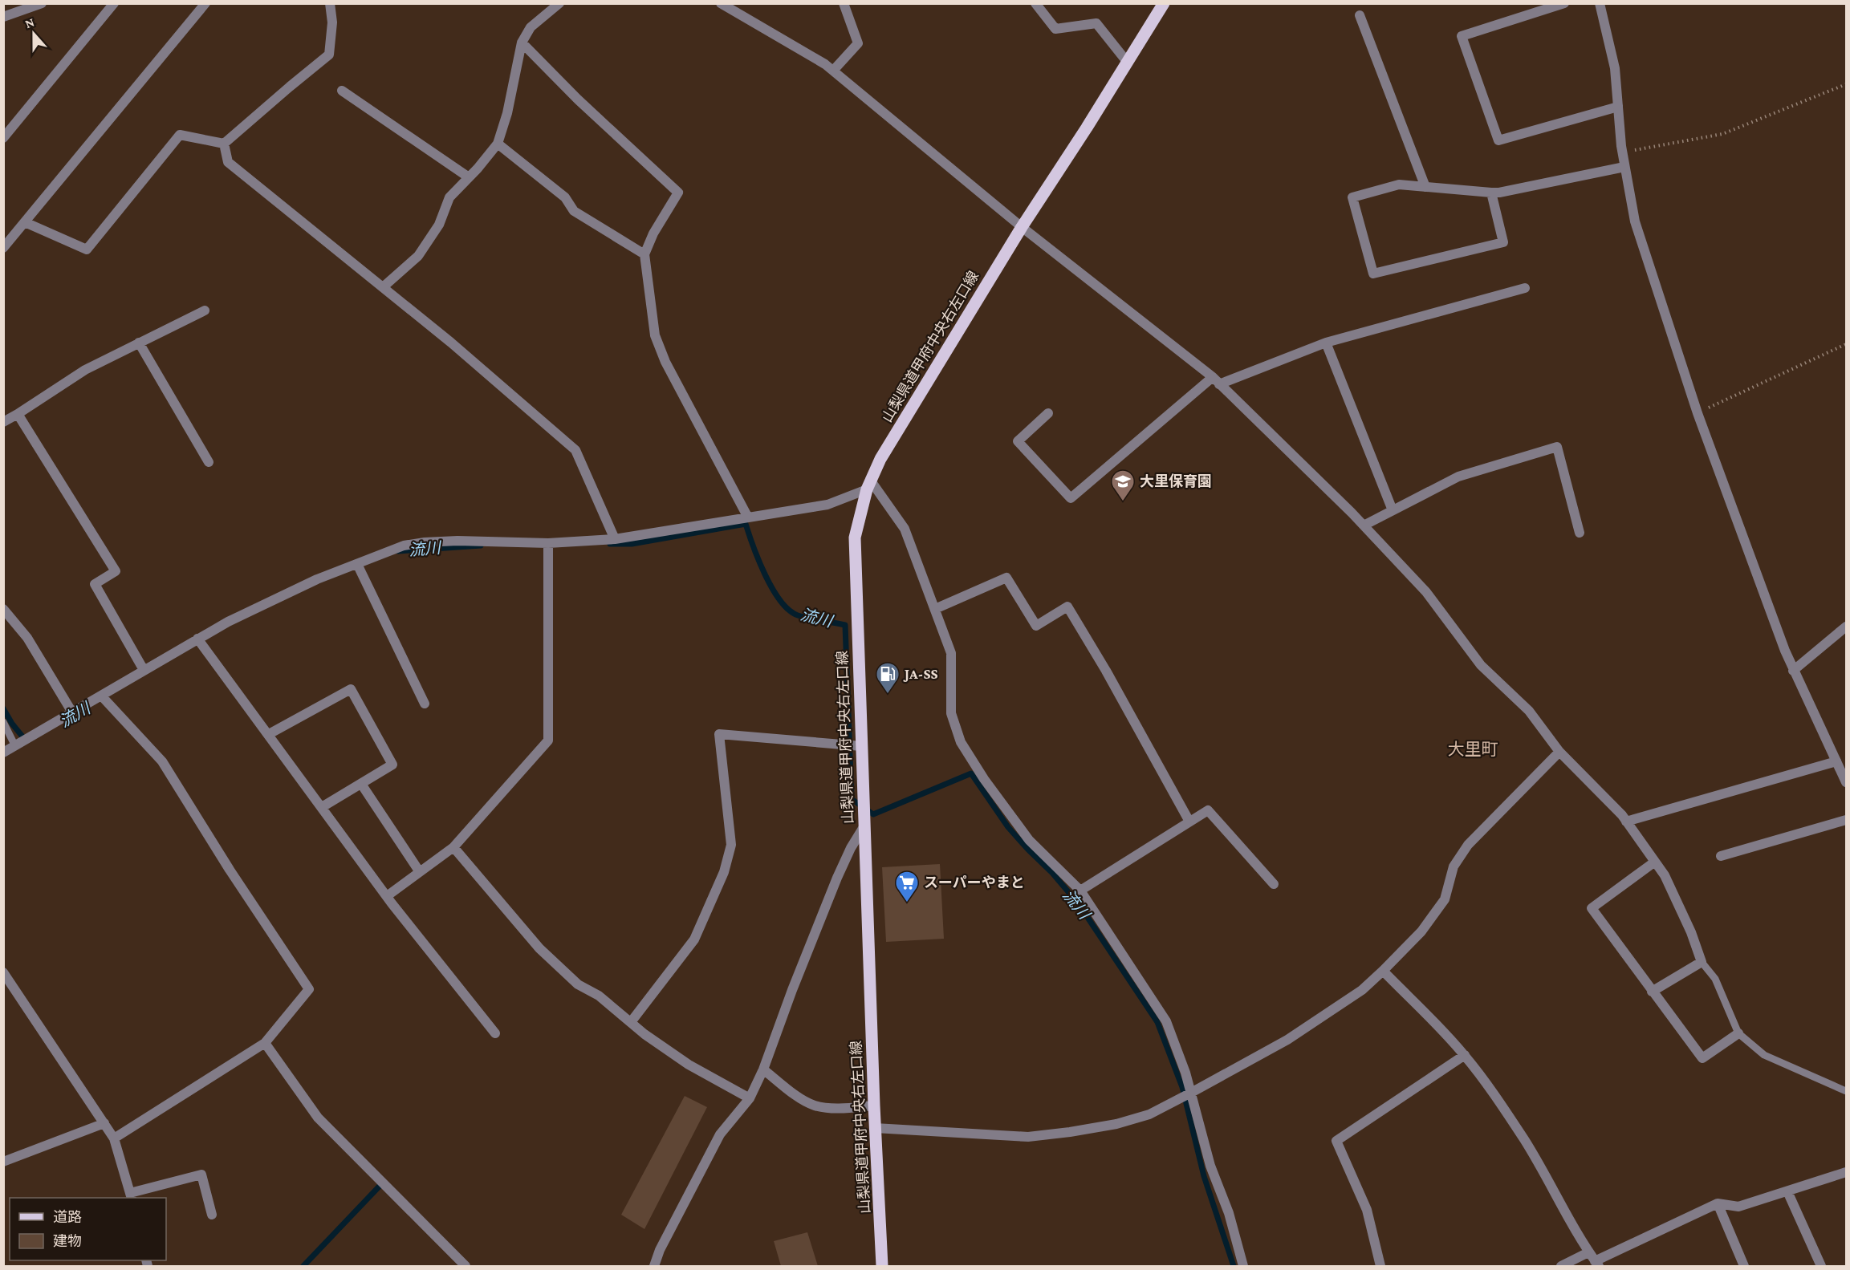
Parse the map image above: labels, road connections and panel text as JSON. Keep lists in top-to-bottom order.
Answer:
{
  "streets": {
    "main road": ["山梨県道甲府中央右左口線"]
  },
  "districts": ["大里町"],
  "water": ["流川"],
  "places": {
    "school or university": ["大里保育園"],
    "fuel station": ["JA-SS"],
    "supermarket": ["スーパーやまと"]
  },
  "legend": ["道路", "建物"],
  "north": "top"
}
